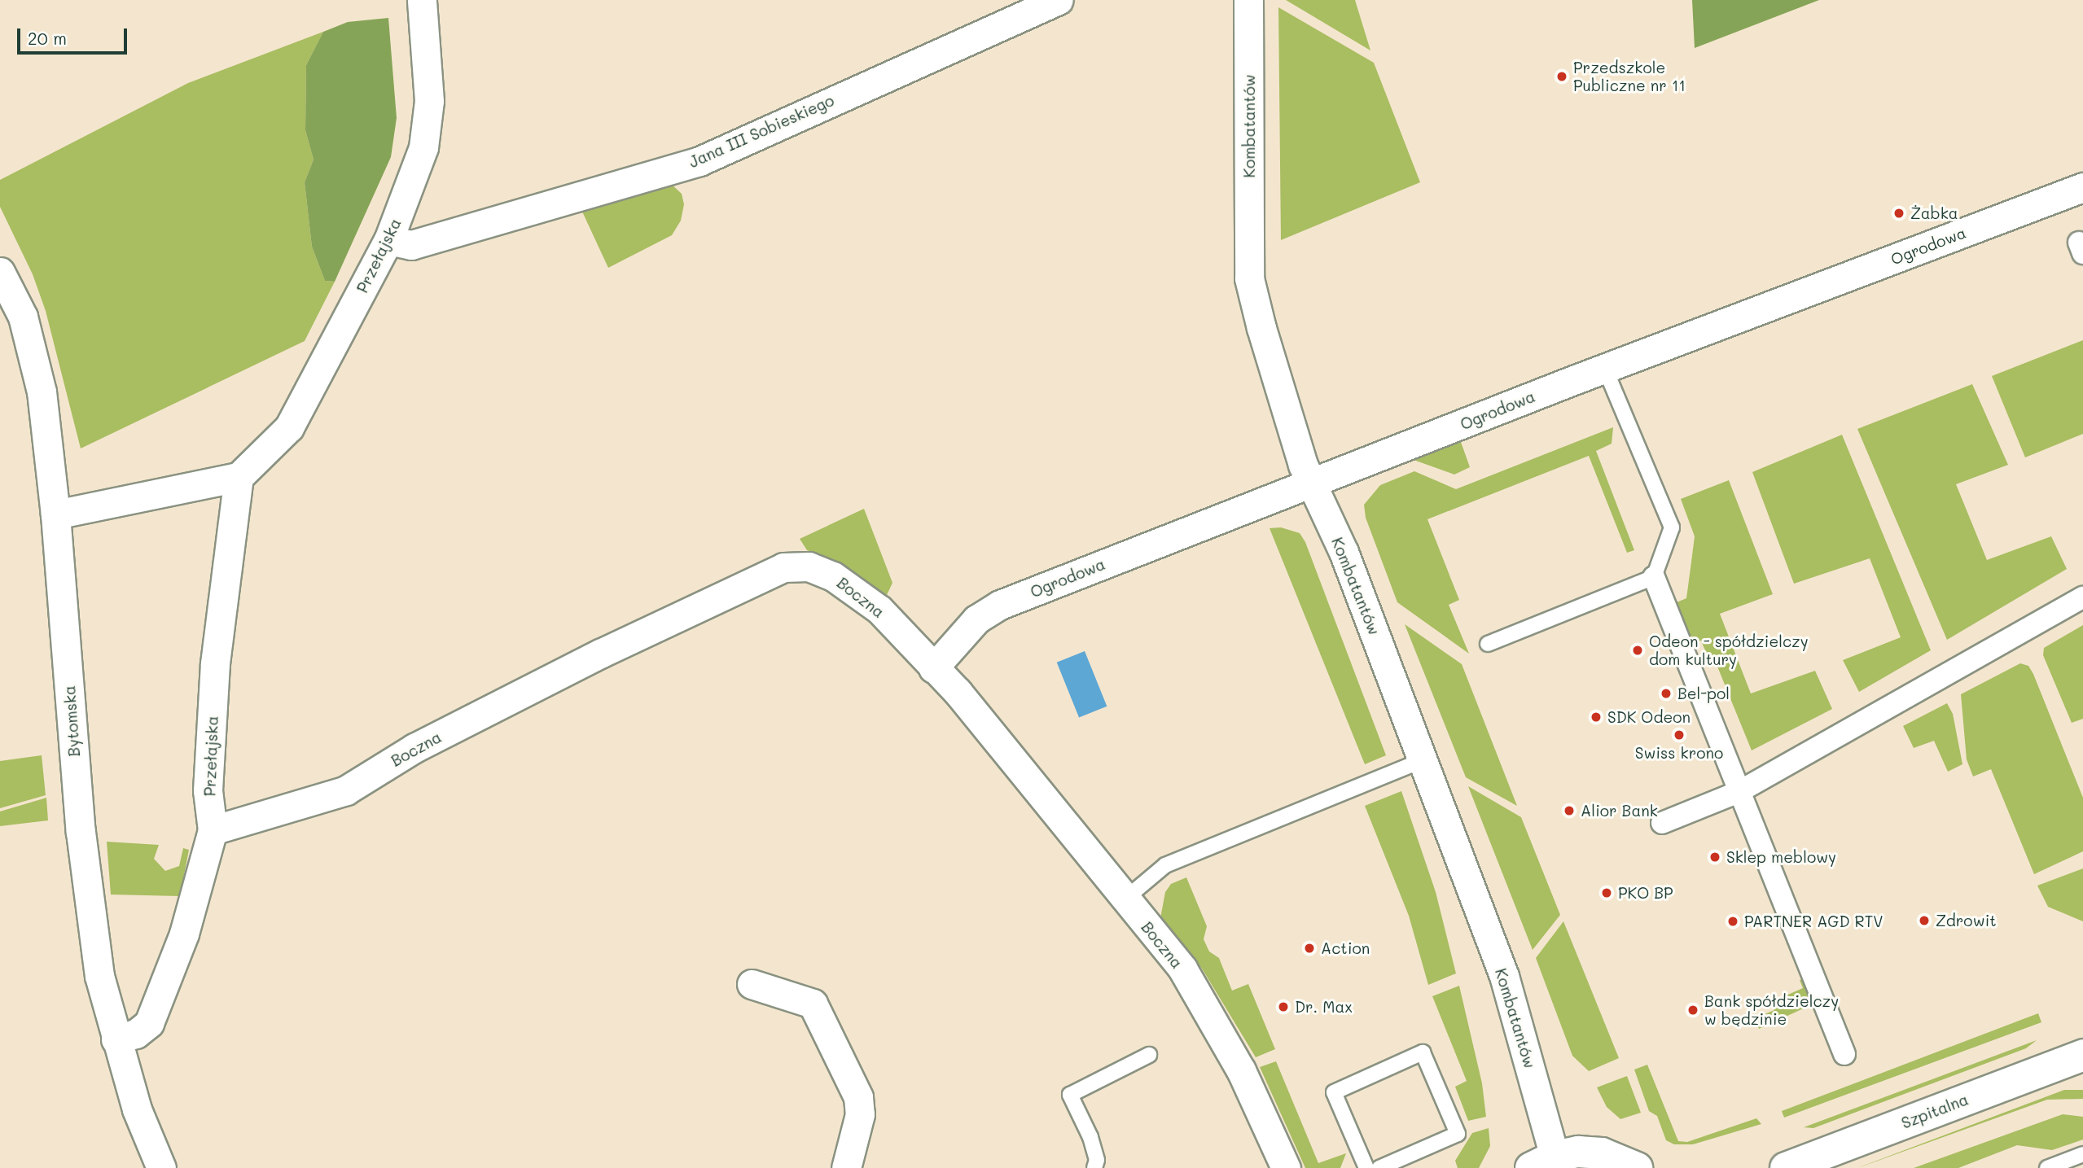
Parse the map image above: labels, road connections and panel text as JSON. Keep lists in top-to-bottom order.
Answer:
{
  "streets": {
    "street": [
      "Kombatantów",
      "Jana III Sobieskiego",
      "Ogrodowa",
      "Przełajska",
      "Boczna",
      "Bytomska",
      "Szpitalna"
    ]
  },
  "crossings": [
    ["Kombatantów", "Ogrodowa"],
    ["Jana III Sobieskiego", "Przełajska"],
    ["Ogrodowa", "Boczna"],
    ["Przełajska", "Boczna"],
    ["Przełajska", "Bytomska"]
  ],
  "places": [
    "Przedszkole Publiczne nr 11",
    "Żabka",
    "Odeon - spółdzielczy dom kultury",
    "Bel-pol",
    "SDK Odeon",
    "Swiss krono",
    "Alior Bank",
    "Sklep meblowy",
    "PKO BP",
    "Zdrowit",
    "PARTNER AGD RTV",
    "Action",
    "Dr. Max",
    "Bank spółdzielczy w będzinie"
  ],
  "scale_bar": "20 m"
}
